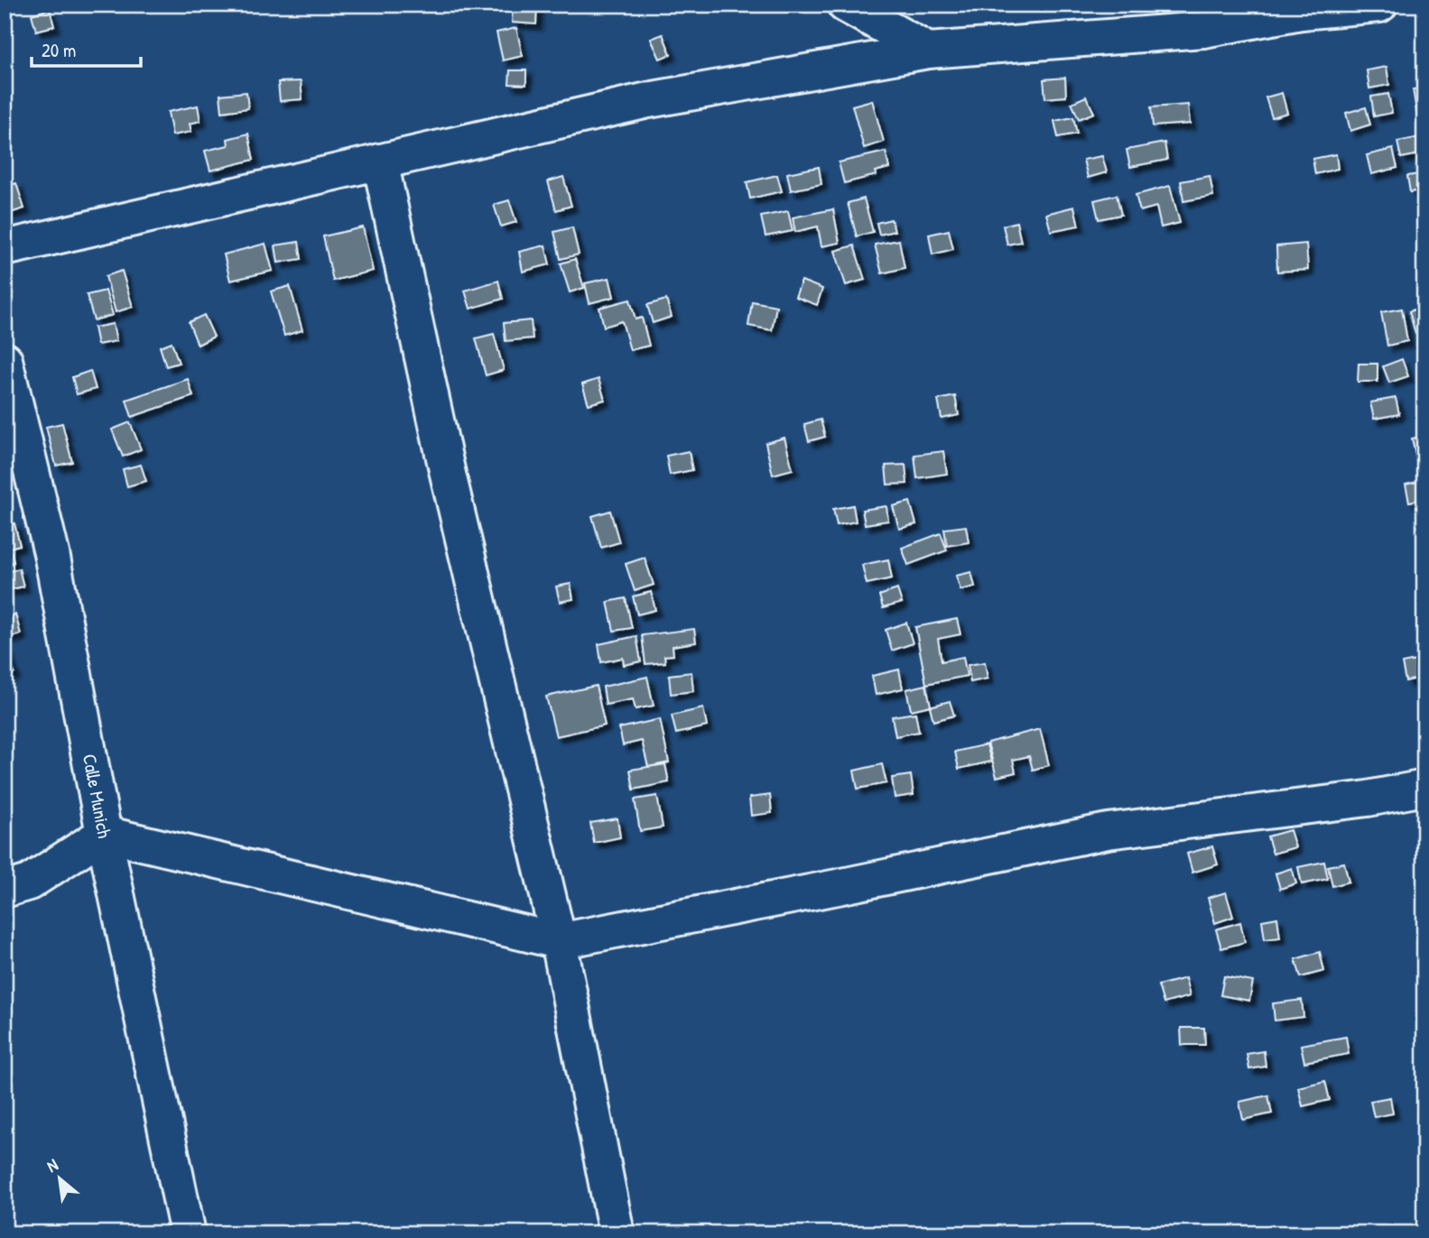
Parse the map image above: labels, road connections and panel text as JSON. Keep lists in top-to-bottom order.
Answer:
{
  "streets": {
    "street": ["Calle Munich"]
  },
  "scale_bar": "20 m",
  "north": "top left"
}
